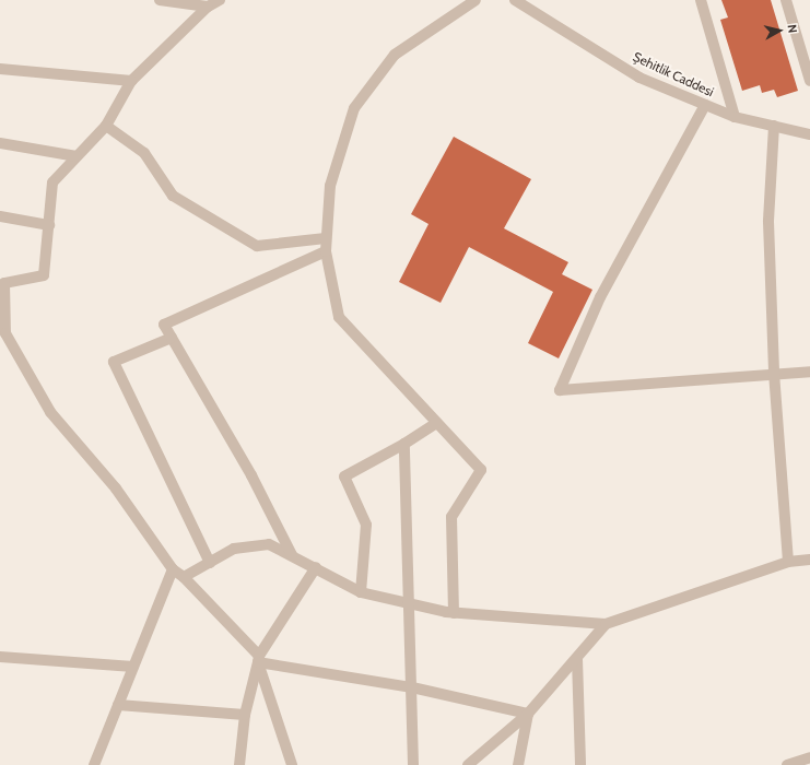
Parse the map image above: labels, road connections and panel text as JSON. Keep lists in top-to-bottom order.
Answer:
{
  "streets": {
    "street": ["Şehitlik Caddesi"]
  },
  "north": "right"
}
